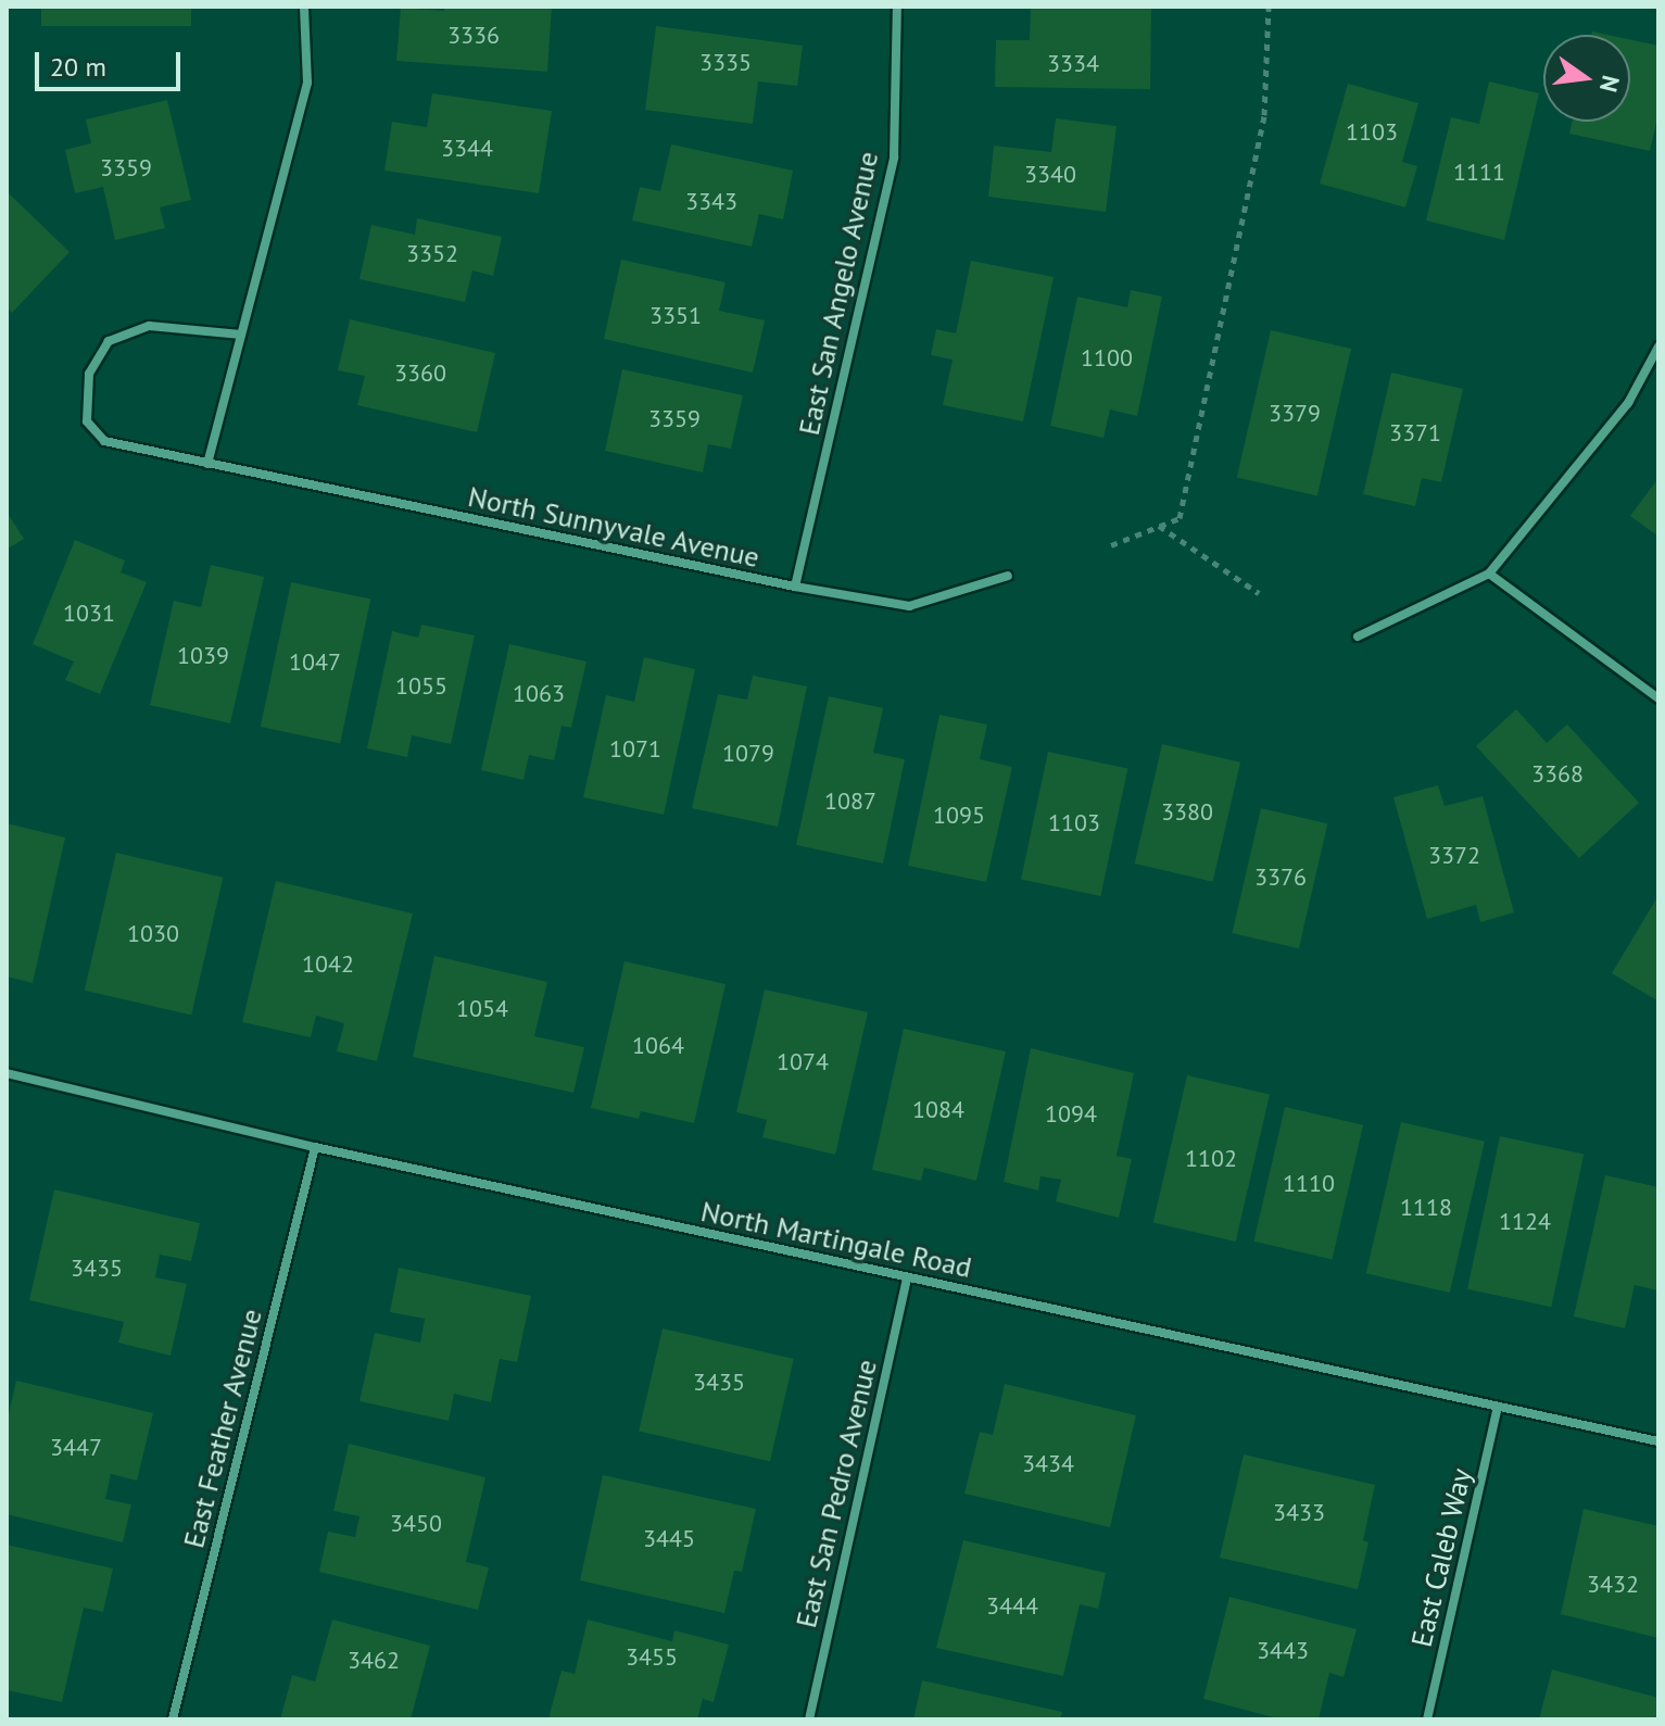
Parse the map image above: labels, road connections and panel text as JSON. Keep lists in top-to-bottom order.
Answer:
{
  "streets": {
    "street": [
      "East San Angelo Avenue",
      "North Sunnyvale Avenue",
      "North Martingale Road",
      "East Feather Avenue",
      "East San Pedro Avenue",
      "East Caleb Way"
    ]
  },
  "crossings": [
    ["East San Angelo Avenue", "North Sunnyvale Avenue"],
    ["North Martingale Road", "East Feather Avenue"],
    ["North Martingale Road", "East San Pedro Avenue"],
    ["North Martingale Road", "East Caleb Way"]
  ],
  "house_numbers": [
    "3336",
    "3335",
    "3334",
    "1103",
    "3344",
    "3359",
    "1111",
    "3340",
    "3343",
    "3352",
    "3351",
    "1100",
    "3360",
    "3379",
    "3359",
    "3371",
    "1031",
    "1039",
    "1047",
    "1055",
    "1063",
    "1071",
    "1079",
    "3368",
    "1087",
    "3380",
    "1095",
    "1103",
    "3372",
    "3376",
    "1030",
    "1042",
    "1054",
    "1064",
    "1074",
    "1084",
    "1094",
    "1102",
    "1110",
    "1118",
    "1124",
    "3435",
    "3435",
    "3447",
    "3434",
    "3433",
    "3450",
    "3445",
    "3432",
    "3444",
    "3443",
    "3455",
    "3462"
  ],
  "scale_bar": "20 m",
  "north": "right"
}
